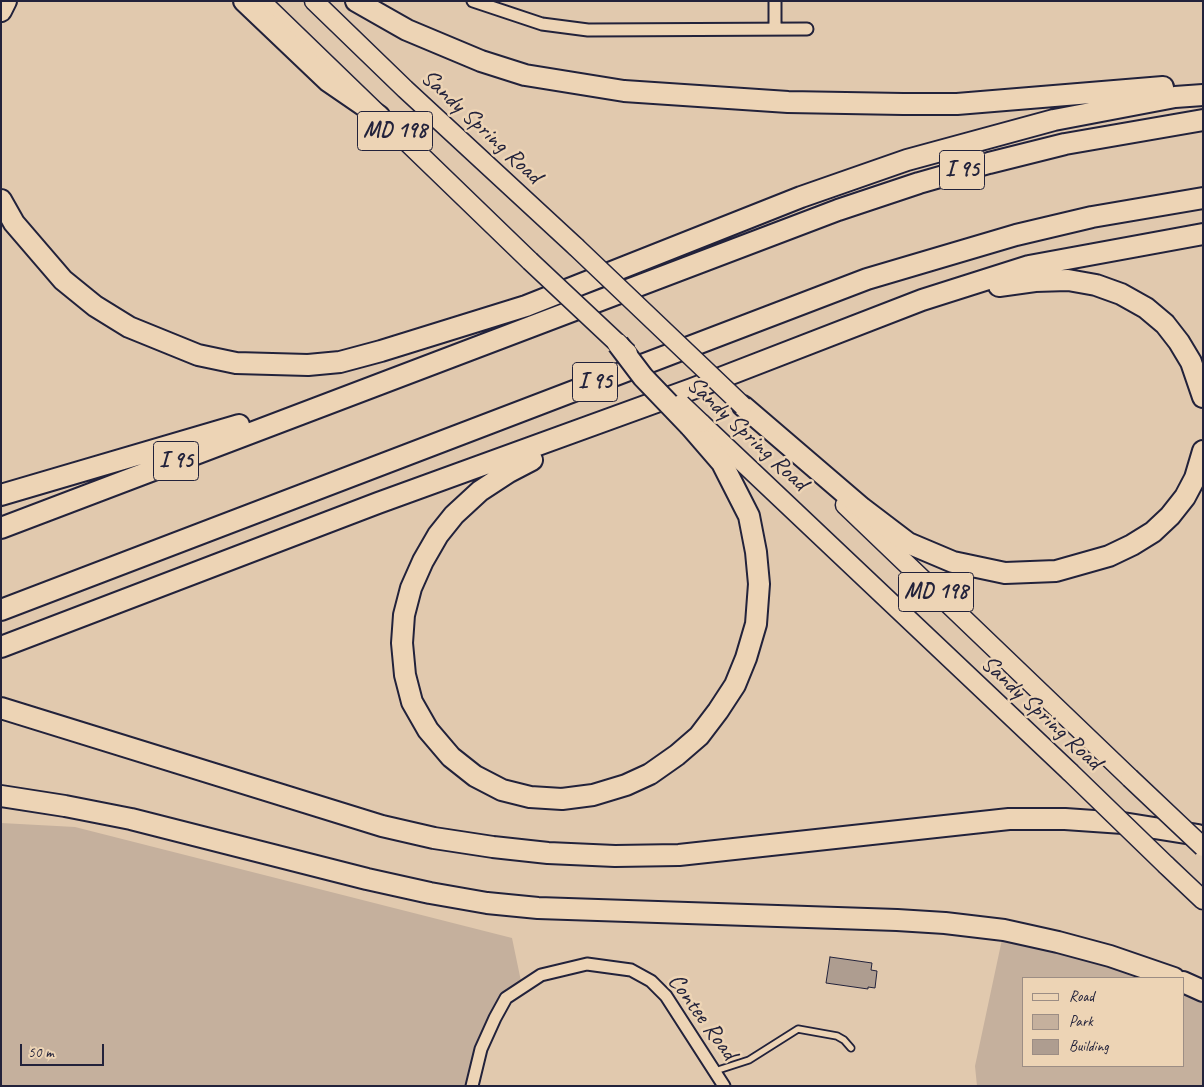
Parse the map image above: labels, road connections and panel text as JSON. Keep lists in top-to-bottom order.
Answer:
{
  "streets": {
    "highway": ["I 95"],
    "main road": ["Sandy Spring Road", "MD 198"],
    "street": ["Contee Road"]
  },
  "legend": ["Road", "Park", "Building"],
  "scale_bar": "50 m"
}
